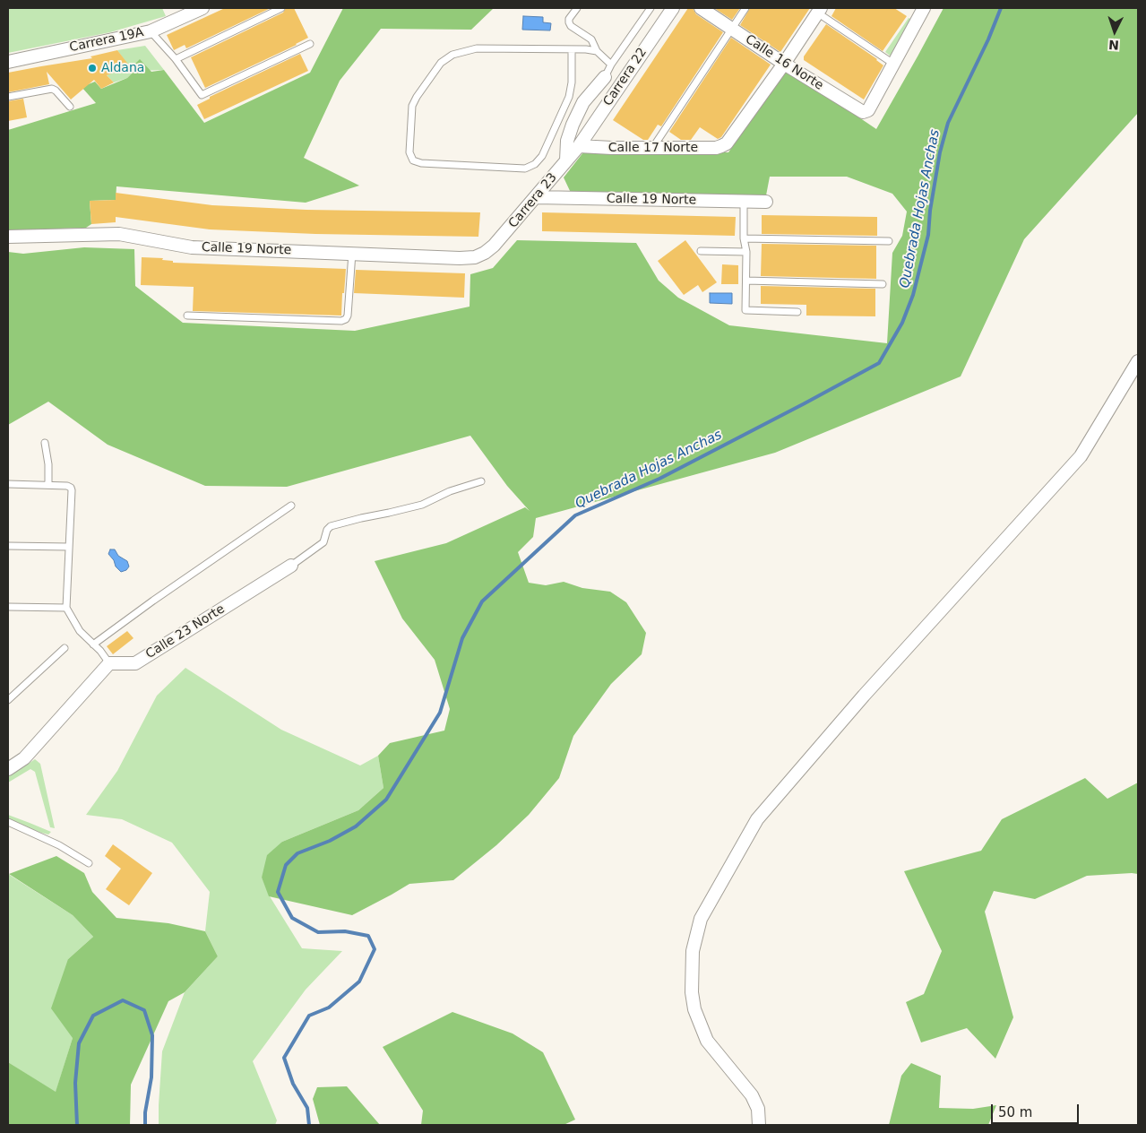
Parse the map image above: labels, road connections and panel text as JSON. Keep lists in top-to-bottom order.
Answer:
{
  "streets": {
    "street": [
      "Carrera 19A",
      "Calle 16 Norte",
      "Carrera 22",
      "Calle 17 Norte",
      "Calle 19 Norte",
      "Carrera 23",
      "Calle 23 Norte"
    ]
  },
  "crossings": [
    ["Calle 16 Norte", "Calle 17 Norte"],
    ["Carrera 22", "Calle 17 Norte"],
    ["Carrera 22", "Carrera 23"],
    ["Calle 17 Norte", "Carrera 23"],
    ["Calle 19 Norte", "Carrera 23"]
  ],
  "water": ["Quebrada Hojas Anchas"],
  "places": ["Aldana"],
  "scale_bar": "50 m",
  "north": "bottom"
}
